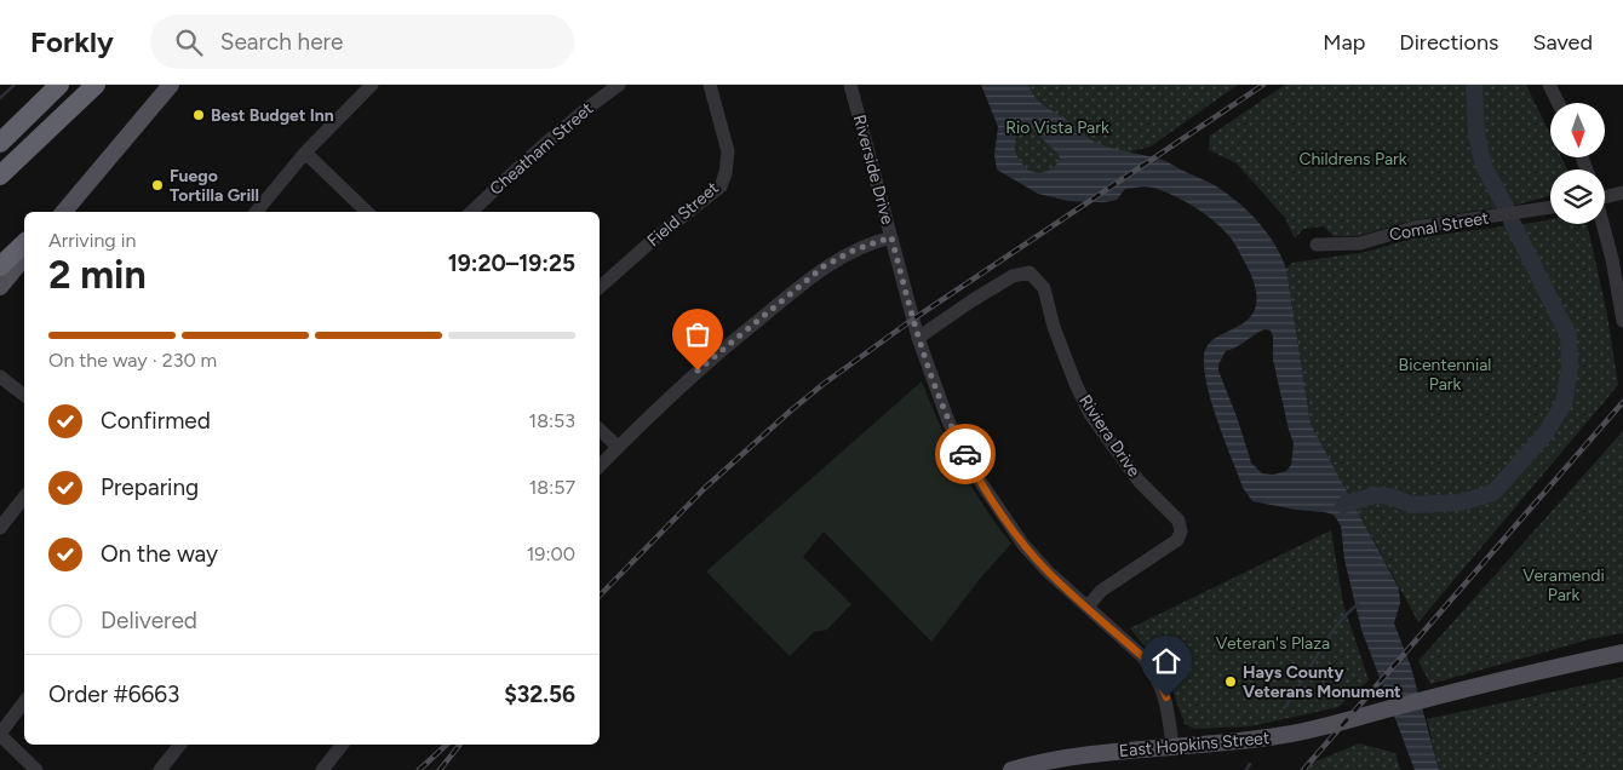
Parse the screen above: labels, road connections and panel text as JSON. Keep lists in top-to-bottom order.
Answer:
{
  "streets": {
    "main road": ["East Hopkins Street"],
    "street": [
      "Cheatham Street",
      "Riverside Drive",
      "Field Street",
      "Comal Street",
      "Riviera Drive"
    ]
  },
  "crossings": [
    ["Riverside Drive", "Riviera Drive"],
    ["Riverside Drive", "East Hopkins Street"]
  ],
  "parks": [
    "Rio Vista Park",
    "Childrens Park",
    "Bicentennial Park",
    "Veramendi Park",
    "Veteran's Plaza"
  ],
  "places": ["Best Budget Inn", "Fuego Tortilla Grill", "Hays County Veterans Monument"],
  "north": "bottom",
  "page": {
    "header": "Forkly",
    "search": "Search here",
    "nav": ["Map", "Directions", "Saved"],
    "heading": ["2 min", "Arriving in", "19:20–19:25"],
    "panel": ["Order #6663", "$32.56"],
    "bar": "On the way · 230 m",
    "list": [
      ["Confirmed", "18:53"],
      ["Preparing", "18:57"],
      ["On the way", "19:00"],
      "Delivered"
    ]
  }
}
